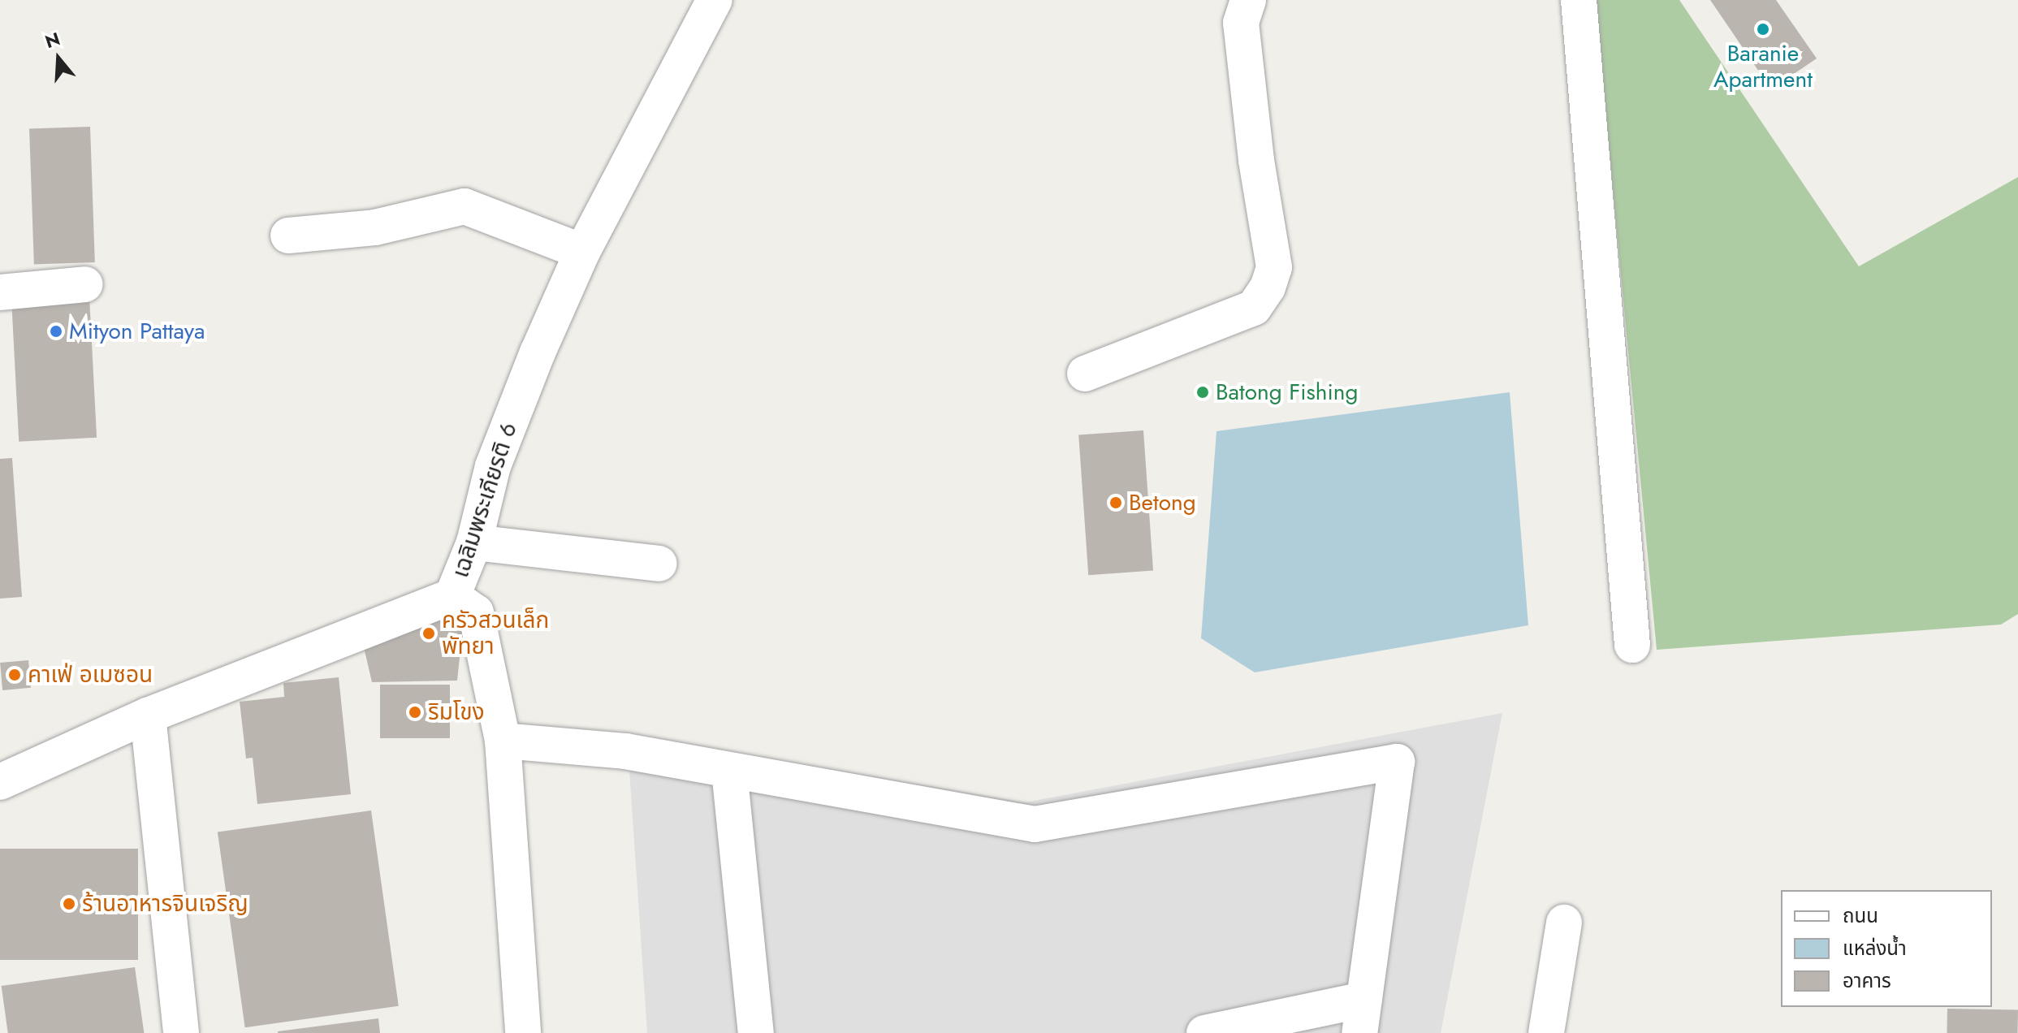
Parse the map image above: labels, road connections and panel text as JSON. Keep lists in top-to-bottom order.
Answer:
{
  "streets": {
    "street": ["เฉลิมพระเกียรติ 6"]
  },
  "places": [
    "Baranie Apartment",
    "Mityon Pattaya",
    "Batong Fishing",
    "Betong",
    "ครัวสวนเล็ก พัทยา",
    "คาเฟ่ อเมซอน",
    "ริมโขง",
    "ร้านอาหารจินเจริญ"
  ],
  "legend": ["ถนน", "แหล่งน้ำ", "อาคาร"],
  "north": "top"
}
